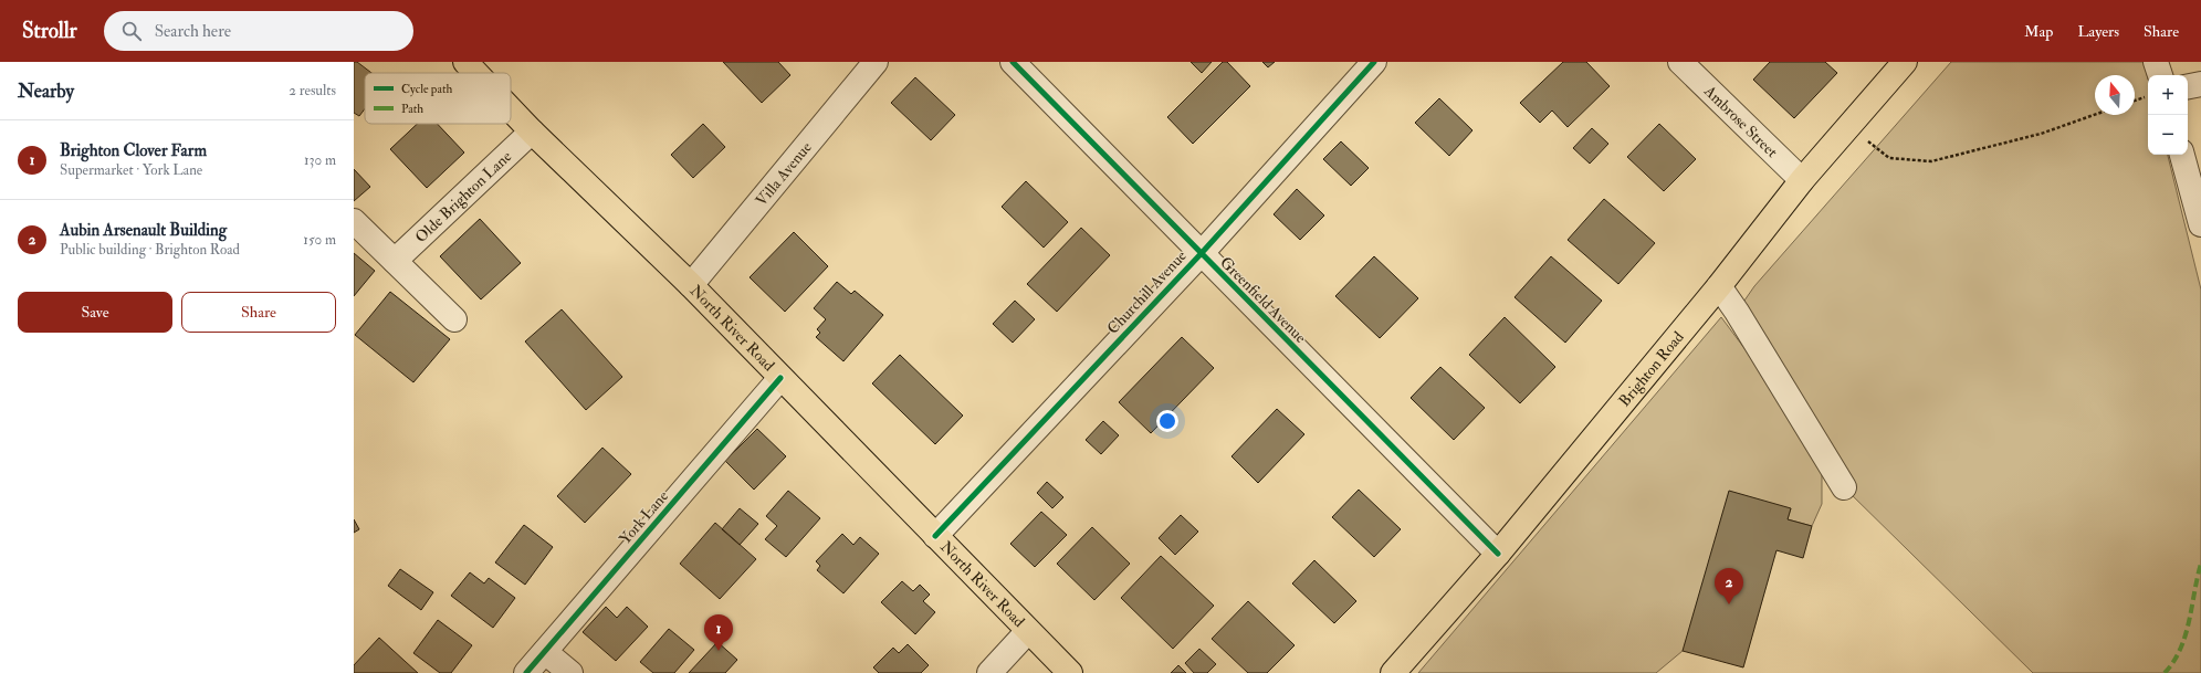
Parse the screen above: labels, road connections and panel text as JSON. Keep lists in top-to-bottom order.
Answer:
{
  "streets": {
    "main road": ["North River Road", "Brighton Road"],
    "street": [
      "Ambrose Street",
      "Villa Avenue",
      "Olde Brighton Lane",
      "Churchill Avenue",
      "Greenfield Avenue",
      "York Lane"
    ]
  },
  "crossings": [
    ["Ambrose Street", "Brighton Road"],
    ["Villa Avenue", "North River Road"],
    ["Olde Brighton Lane", "North River Road"],
    ["Churchill Avenue", "Greenfield Avenue"],
    ["Churchill Avenue", "North River Road"],
    ["Greenfield Avenue", "Brighton Road"],
    ["North River Road", "York Lane"]
  ],
  "legend": ["Cycle path", "Path"],
  "north": "top",
  "page": {
    "header": "Strollr",
    "search": "Search here",
    "nav": ["Map", "Layers", "Share"],
    "heading": ["Nearby", "2 results"],
    "map_buttons": ["+", "−"],
    "list": [
      {
        "mark": "1",
        "name": "Brighton Clover Farm",
        "note": "Supermarket · York Lane",
        "value": "130 m"
      },
      {
        "mark": "2",
        "name": "Aubin Arsenault Building",
        "note": "Public building · Brighton Road",
        "value": "150 m"
      }
    ],
    "buttons": ["Save", "Share"],
    "pins": ["2", "1"]
  }
}
